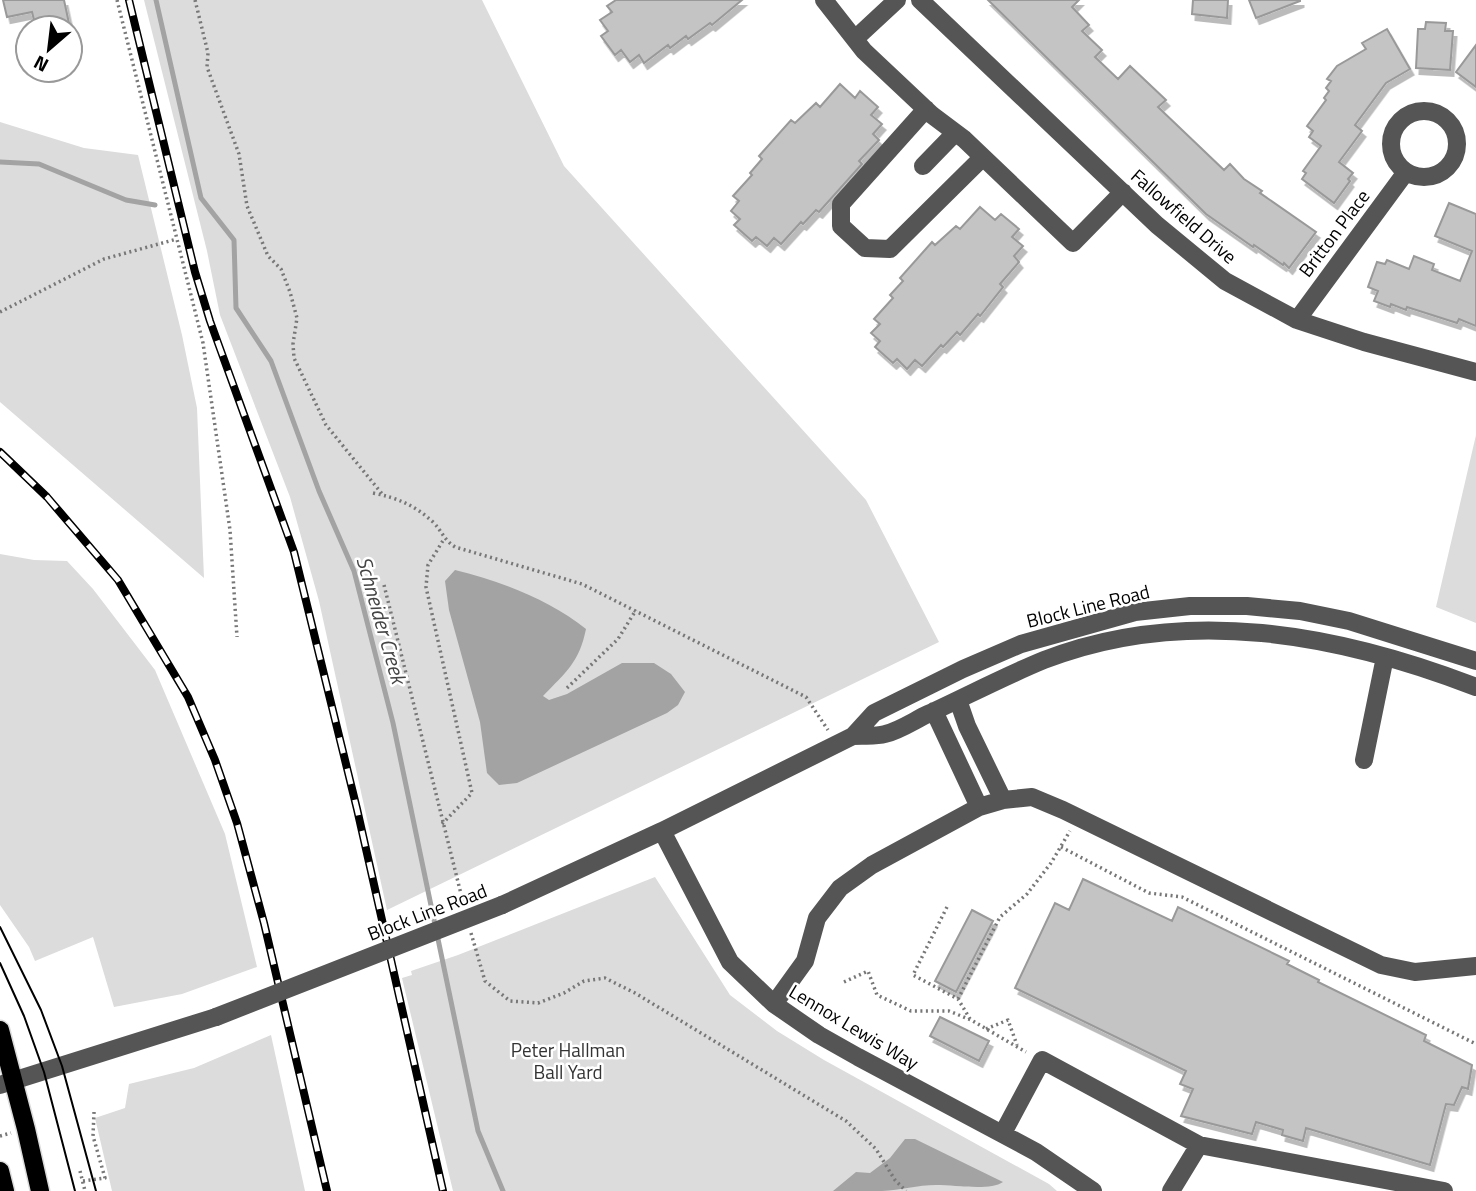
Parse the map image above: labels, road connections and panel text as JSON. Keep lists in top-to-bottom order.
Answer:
{
  "streets": {
    "street": [
      "Fallowfield Drive",
      "Britton Place",
      "Block Line Road",
      "Lennox Lewis Way"
    ]
  },
  "crossings": [
    ["Fallowfield Drive", "Britton Place"],
    ["Block Line Road", "Lennox Lewis Way"]
  ],
  "water": ["Schneider Creek"],
  "parks": ["Peter Hallman Ball Yard"],
  "north": "bottom left"
}
